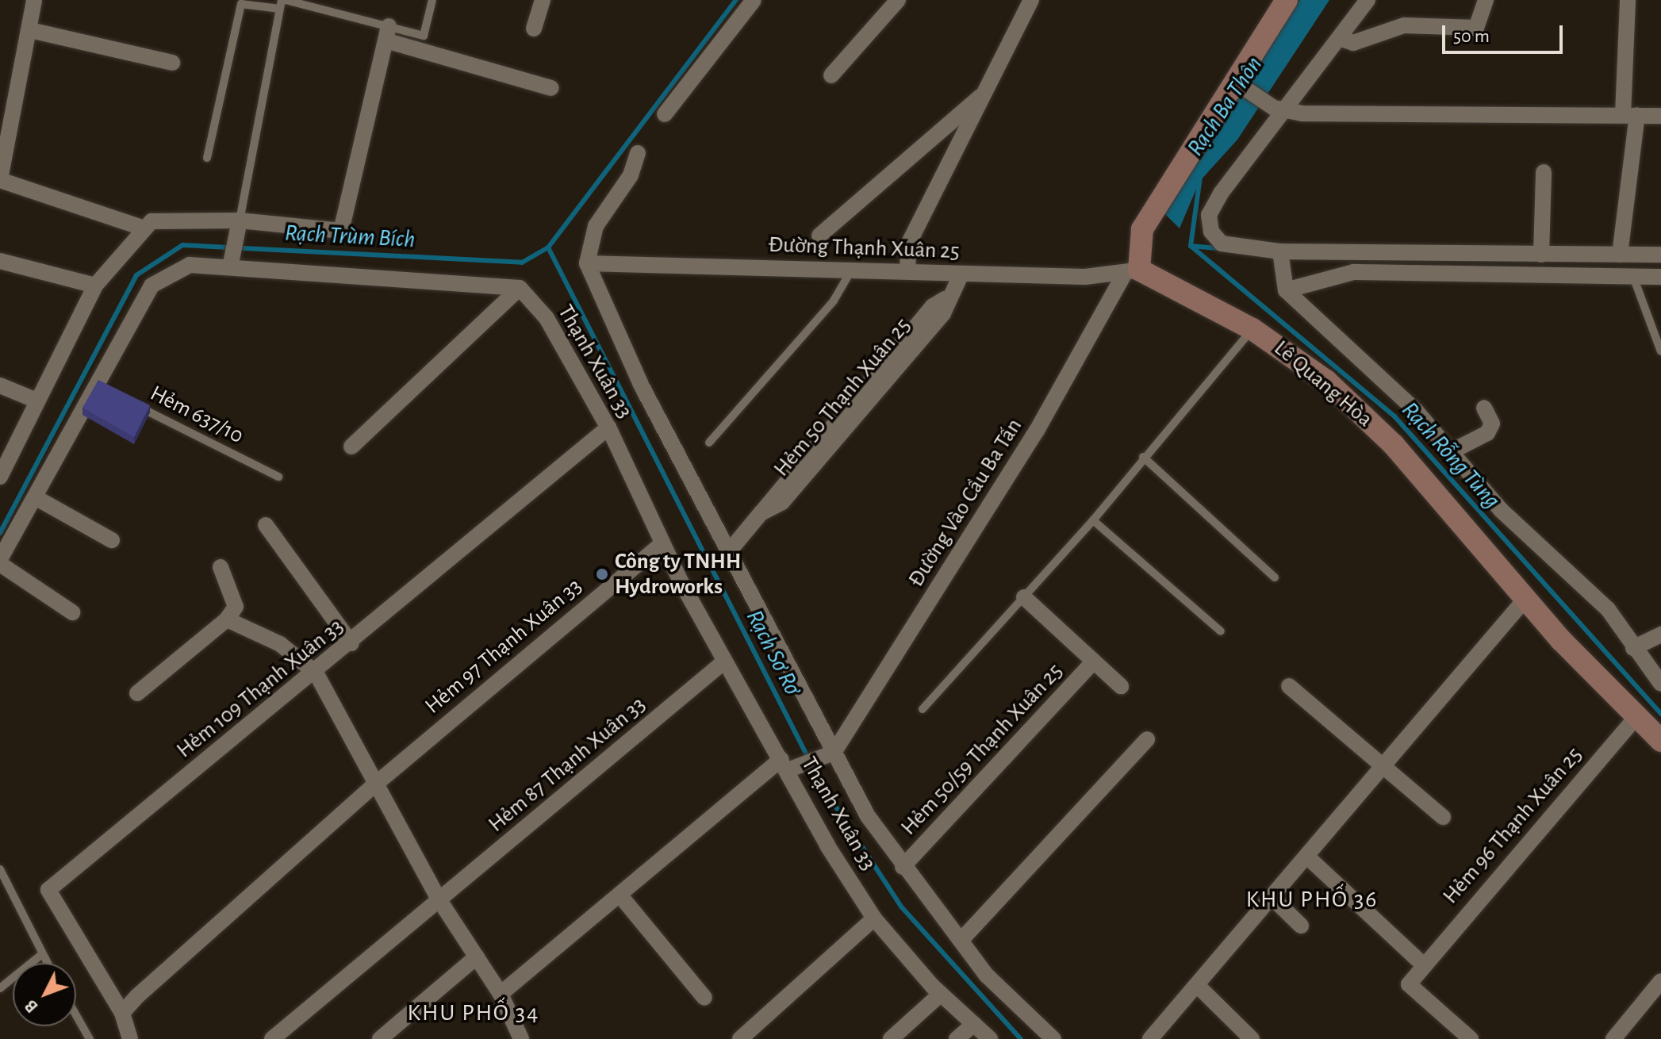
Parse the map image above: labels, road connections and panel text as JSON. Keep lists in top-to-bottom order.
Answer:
{
  "streets": {
    "street": [
      "Đường Thạnh Xuân 25",
      "Thạnh Xuân 33",
      "Lê Quang Hòa",
      "Hẻm 50 Thạnh Xuân 25",
      "Đường Vào Cầu Ba Tấn",
      "Hẻm 97 Thạnh Xuân 33",
      "Hẻm 109 Thạnh Xuân 33",
      "Hẻm 50/59 Thạnh Xuân 25",
      "Hẻm 87 Thạnh Xuân 33",
      "Hẻm 96 Thạnh Xuân 25"
    ],
    "lane": ["Hẻm 637/10"]
  },
  "crossings": [
    ["Đường Thạnh Xuân 25", "Lê Quang Hòa"],
    ["Đường Thạnh Xuân 25", "Hẻm 50 Thạnh Xuân 25"],
    ["Đường Thạnh Xuân 25", "Đường Vào Cầu Ba Tấn"],
    ["Thạnh Xuân 33", "Hẻm 97 Thạnh Xuân 33"],
    ["Thạnh Xuân 33", "Hẻm 109 Thạnh Xuân 33"],
    ["Thạnh Xuân 33", "Hẻm 87 Thạnh Xuân 33"],
    ["Lê Quang Hòa", "Đường Vào Cầu Ba Tấn"],
    ["Lê Quang Hòa", "Hẻm 96 Thạnh Xuân 25"],
    ["Hẻm 97 Thạnh Xuân 33", "Hẻm 109 Thạnh Xuân 33"]
  ],
  "districts": ["KHU PHỐ 36", "KHU PHỐ 34"],
  "water": [
    "Rạch Ba Thôn",
    "Rạch Trùm Bích",
    "Rạch Rỗng Tùng",
    "Rạch Sơ Rơ"
  ],
  "places": ["Công ty TNHH Hydroworks"],
  "scale_bar": "50 m",
  "north": "bottom left"
}
